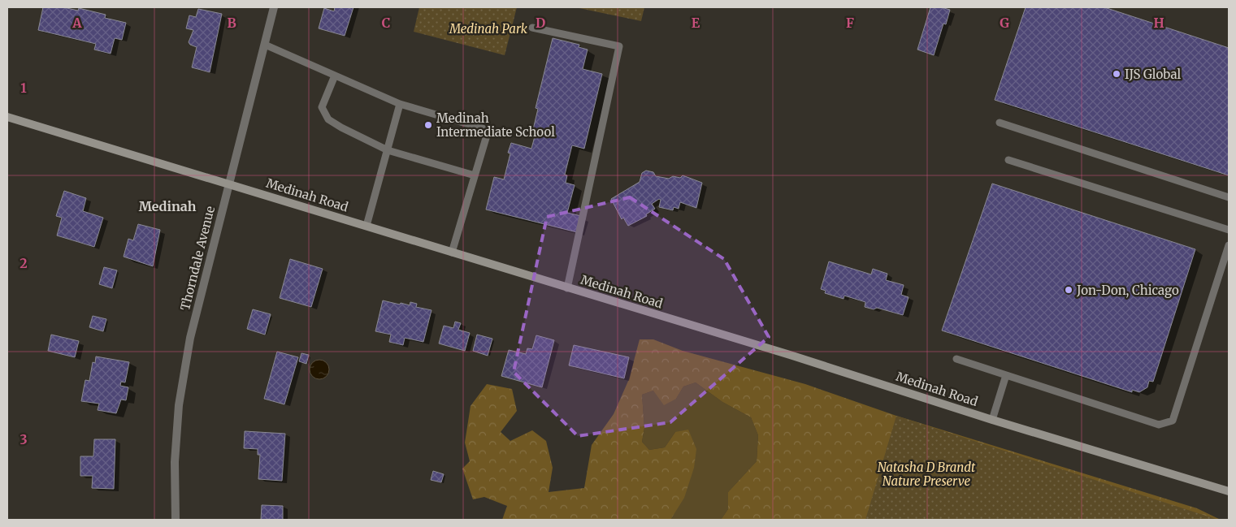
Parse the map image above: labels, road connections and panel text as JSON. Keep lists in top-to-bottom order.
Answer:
{
  "streets": {
    "main road": ["Medinah Road"],
    "street": ["Thorndale Avenue"]
  },
  "crossings": [
    ["Medinah Road", "Thorndale Avenue"]
  ],
  "districts": ["Medinah"],
  "parks": ["Medinah Park", "Natasha D Brandt Nature Preserve"],
  "places": ["IJS Global", "Medinah Intermediate School", "Jon-Don, Chicago"],
  "grid": {
    "columns": [
      "A",
      "B",
      "C",
      "D",
      "E",
      "F",
      "G",
      "H"
    ],
    "rows": ["1", "2", "3"]
  }
}
